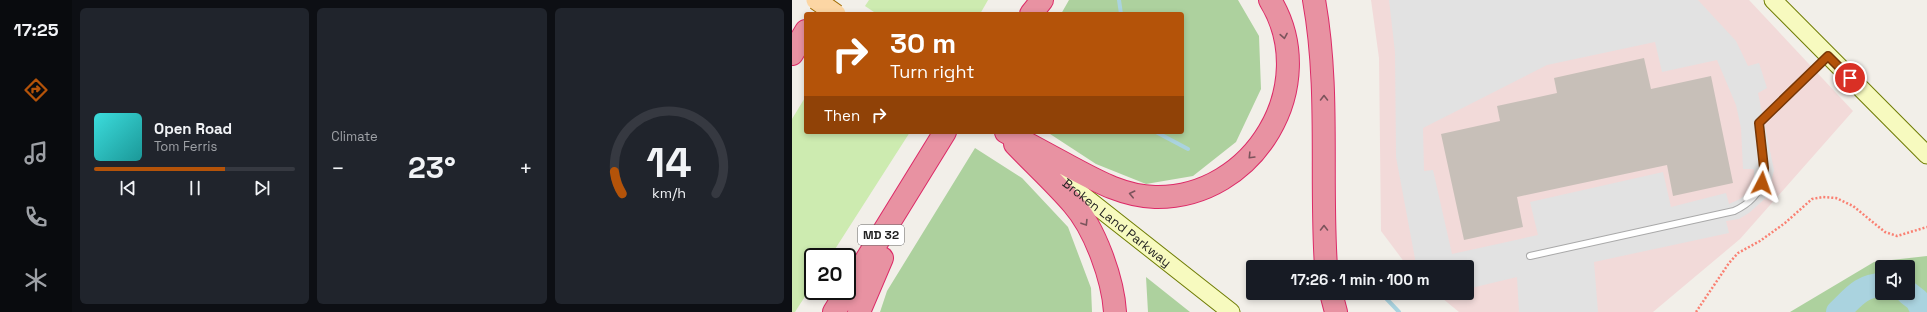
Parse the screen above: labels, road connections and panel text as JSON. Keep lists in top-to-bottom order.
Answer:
{
  "streets": {
    "highway": ["MD 32"],
    "street": ["Broken Land Parkway"]
  },
  "page": {
    "tabs": "17:25",
    "tile": "Climate",
    "turn": ["30 m", "Turn right"],
    "then": "Then",
    "song": ["Open Road", "Tom Ferris"],
    "heat": ["−", "23°", "+"],
    "limit": "20",
    "trip": "17:26 · 1 min · 100 m",
    "gauge": ["14", "km/h"]
  }
}
